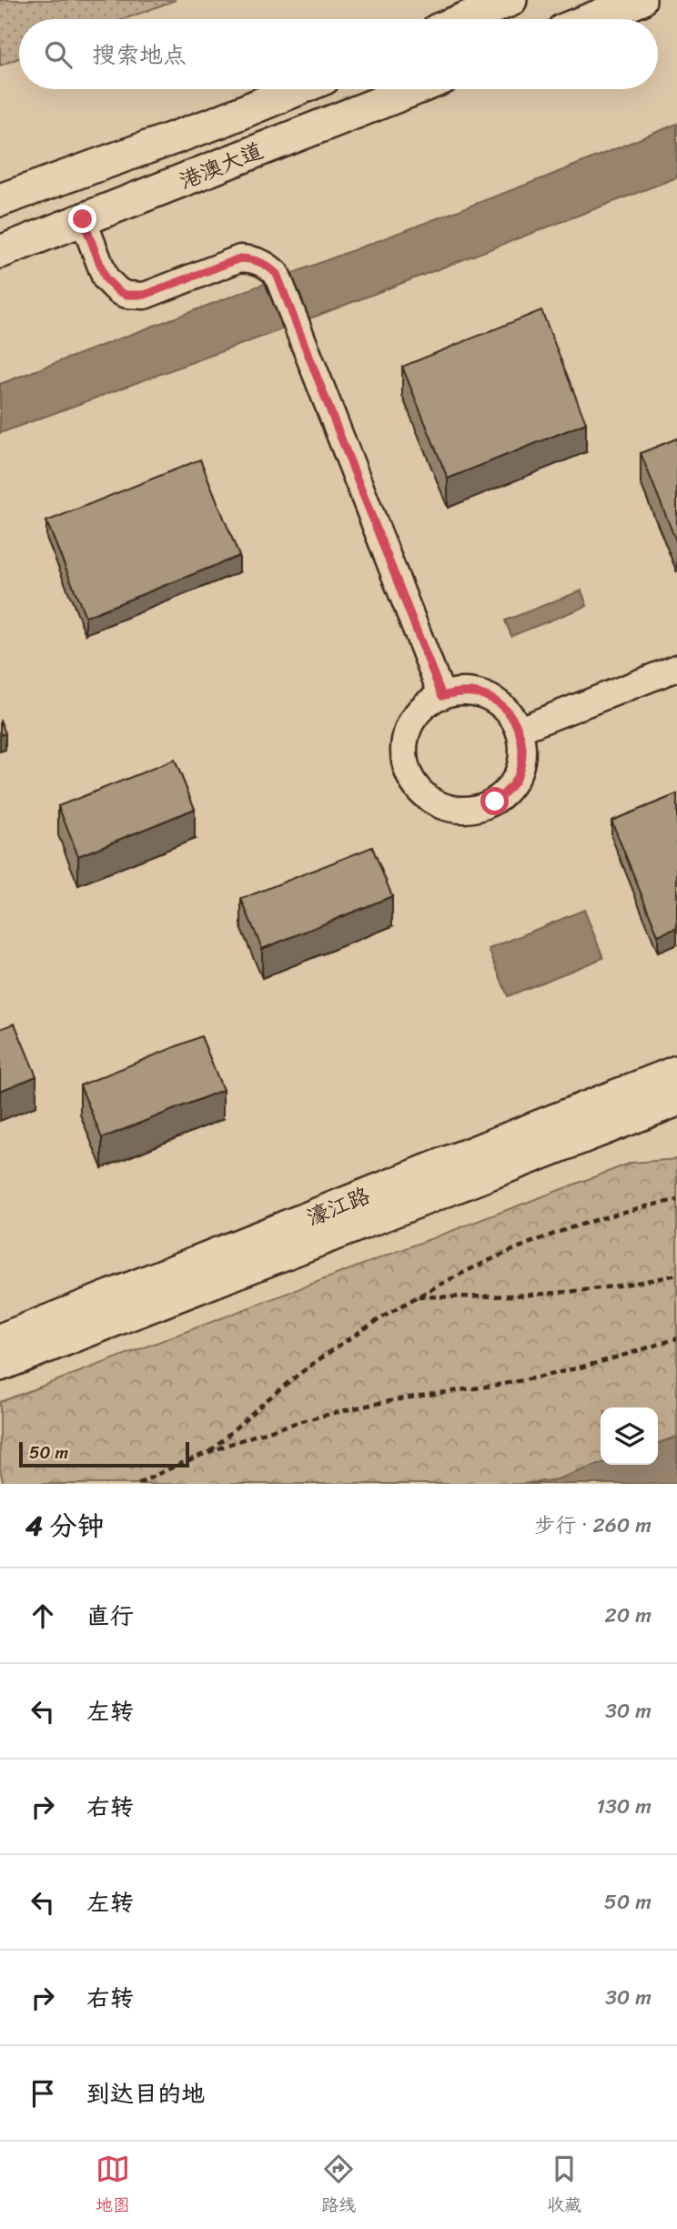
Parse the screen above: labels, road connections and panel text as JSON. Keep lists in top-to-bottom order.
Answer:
{
  "streets": {
    "main road": ["港澳大道", "濠江路"]
  },
  "scale_bar": "50 m",
  "page": {
    "search": "搜索地点",
    "scale": "50 m",
    "heading": ["4 分钟", "步行 · 260 m"],
    "list": [
      ["直行", "20 m"],
      ["左转", "30 m"],
      ["右转", "130 m"],
      ["左转", "50 m"],
      ["右转", "30 m"],
      "到达目的地"
    ],
    "nav": ["地图", "路线", "收藏"]
  }
}
